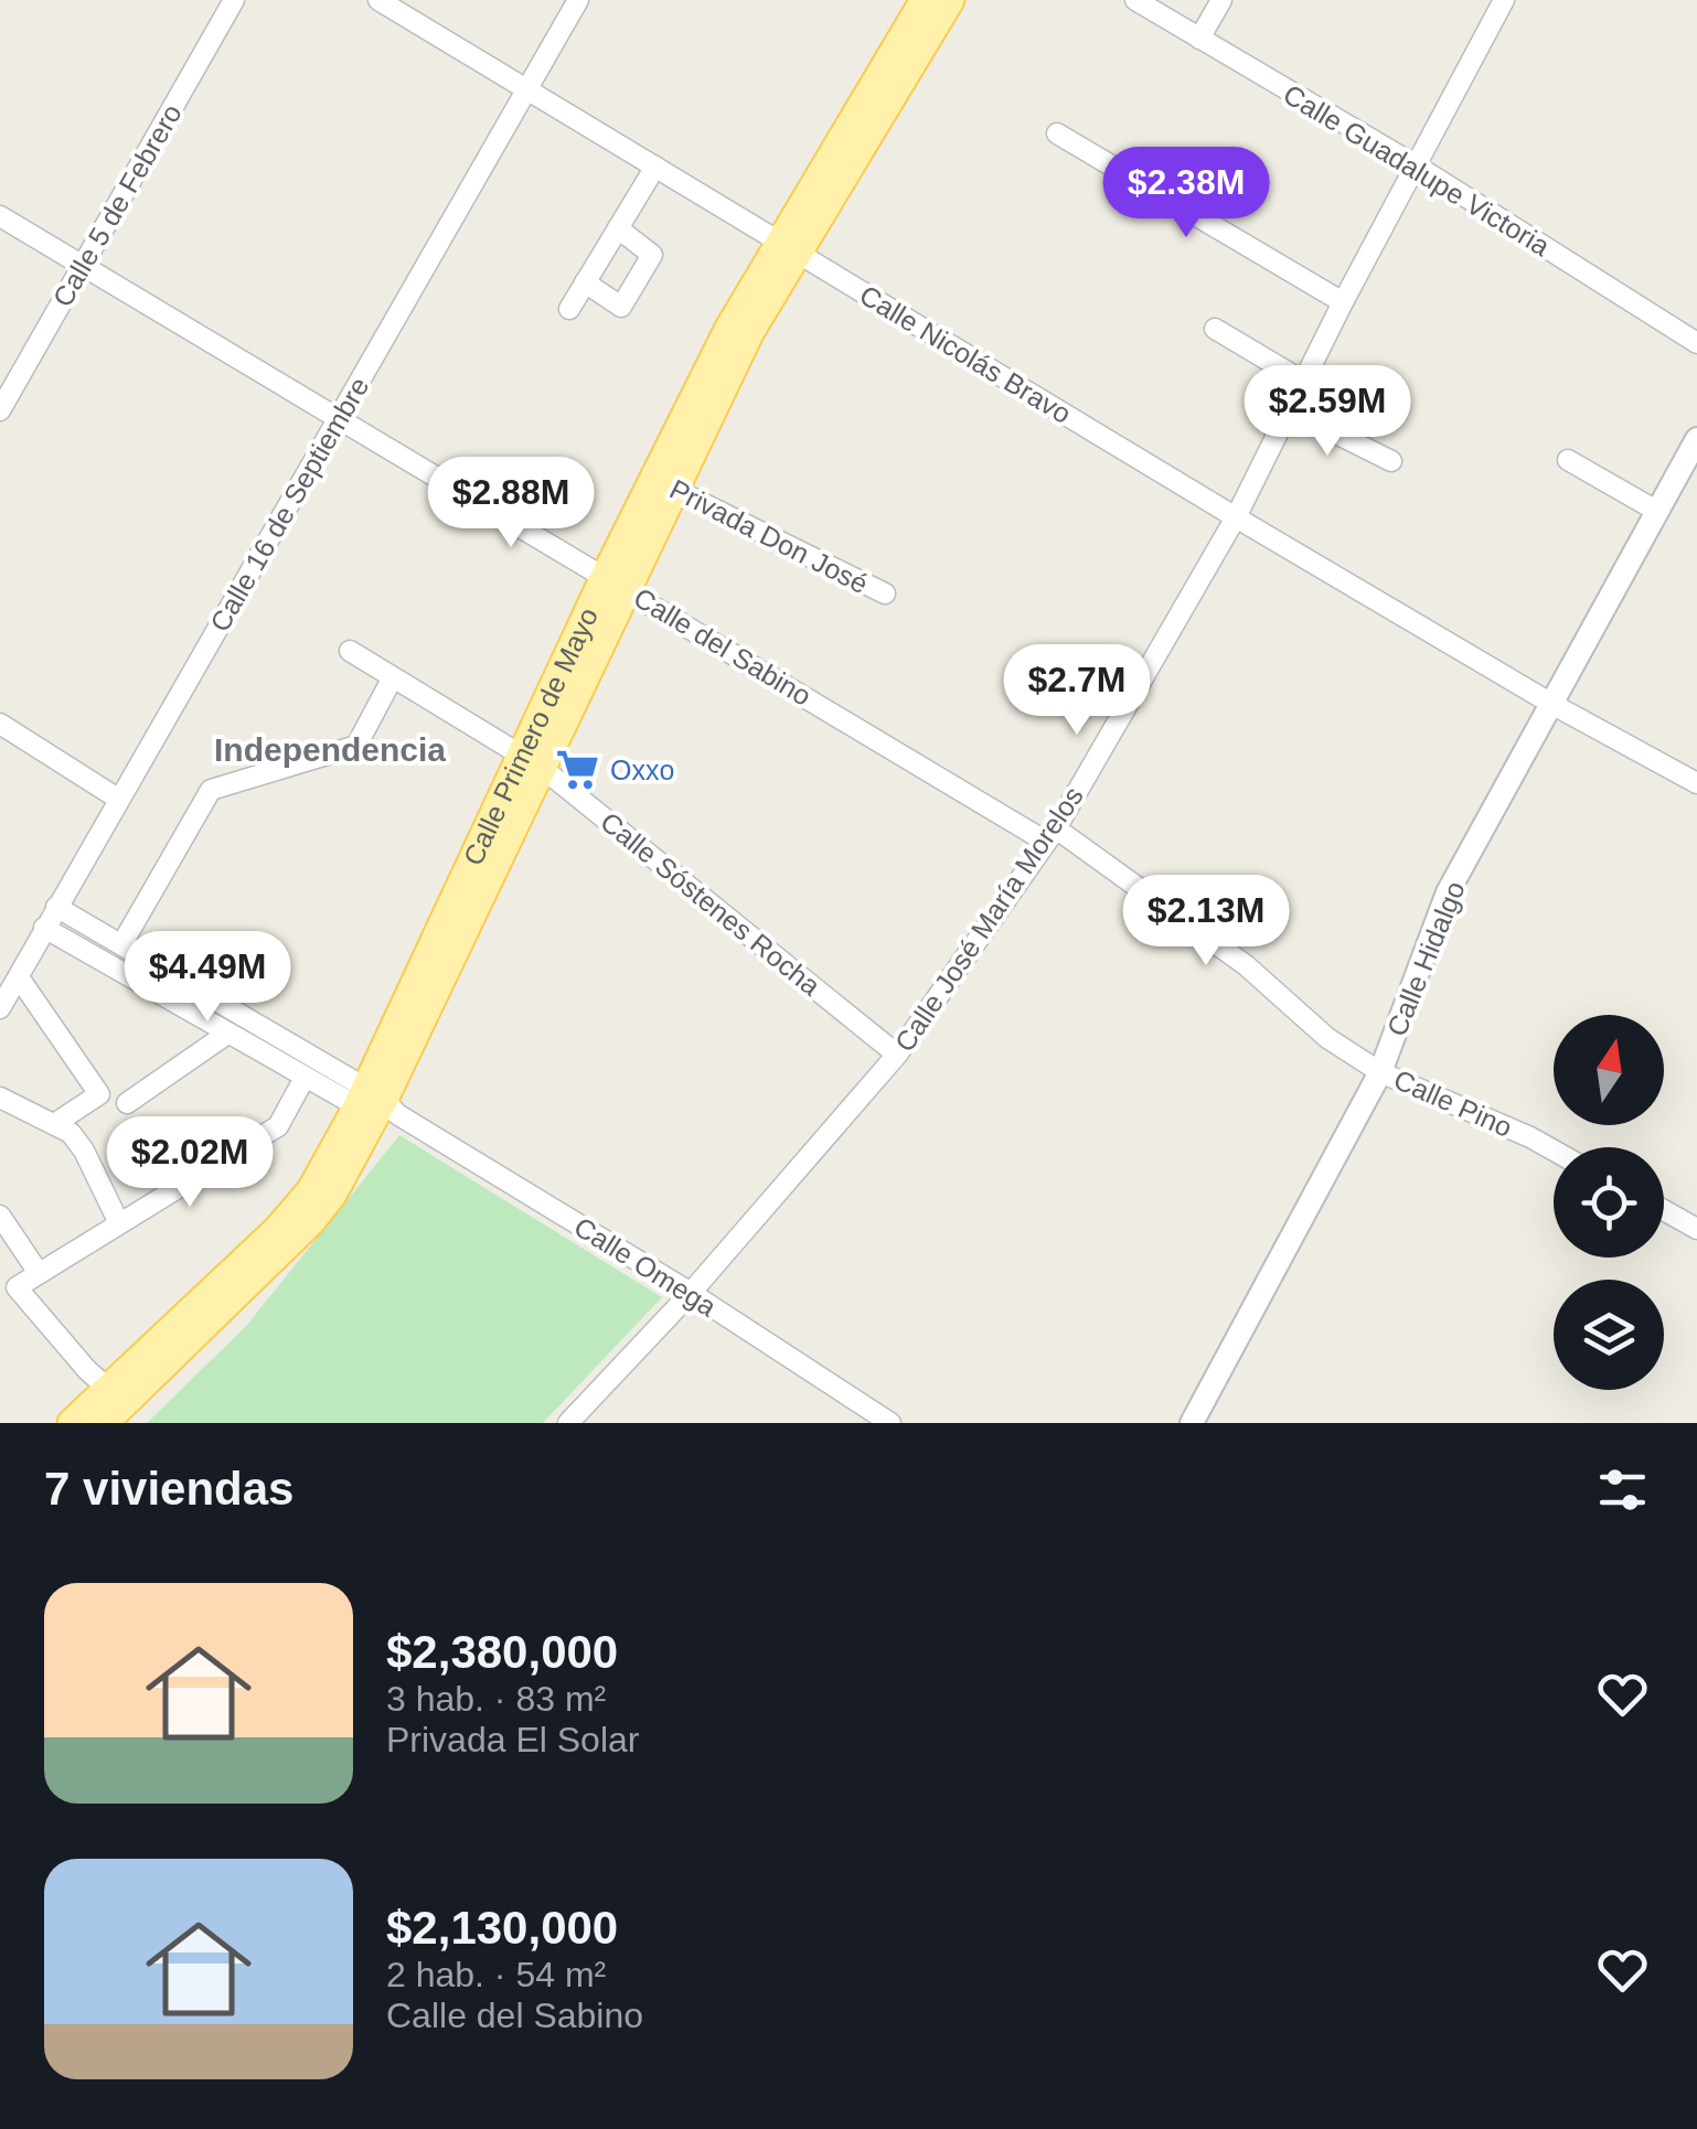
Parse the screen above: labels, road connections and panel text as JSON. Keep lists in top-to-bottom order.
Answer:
{
  "streets": {
    "main road": ["Calle Primero de Mayo"],
    "street": [
      "Calle Guadalupe Victoria",
      "Calle 5 de Febrero",
      "Calle Nicolás Bravo",
      "Calle 16 de Septiembre",
      "Privada Don José",
      "Calle del Sabino",
      "Calle Sóstenes Rocha",
      "Calle José María Morelos",
      "Calle Hidalgo",
      "Calle Pino",
      "Calle Omega"
    ]
  },
  "crossings": [
    ["Calle Guadalupe Victoria", "Calle José María Morelos"],
    ["Calle 5 de Febrero", "Calle del Sabino"],
    ["Calle Nicolás Bravo", "Calle 16 de Septiembre"],
    ["Calle Nicolás Bravo", "Calle Primero de Mayo"],
    ["Calle Nicolás Bravo", "Calle José María Morelos"],
    ["Calle Nicolás Bravo", "Calle Hidalgo"],
    ["Calle 16 de Septiembre", "Calle del Sabino"],
    ["Calle 16 de Septiembre", "Calle Omega"],
    ["Privada Don José", "Calle Primero de Mayo"],
    ["Calle del Sabino", "Calle Primero de Mayo"],
    ["Calle del Sabino", "Calle José María Morelos"],
    ["Calle del Sabino", "Calle Hidalgo"],
    ["Calle del Sabino", "Calle Pino"],
    ["Calle Primero de Mayo", "Calle Sóstenes Rocha"],
    ["Calle Primero de Mayo", "Calle Omega"],
    ["Calle Sóstenes Rocha", "Calle José María Morelos"],
    ["Calle José María Morelos", "Calle Omega"],
    ["Calle Hidalgo", "Calle Pino"]
  ],
  "districts": ["Independencia"],
  "places": {
    "supermarket": ["Oxxo"]
  },
  "north": "top",
  "page": {
    "price": [
      "$2.38M",
      "$2.59M",
      "$2.88M",
      "$2.7M",
      "$2.13M",
      "$4.49M",
      "$2.02M"
    ],
    "heading": "7 viviendas",
    "list": [
      {
        "name": "$2,380,000",
        "note": "3 hab. · 83 m² · Privada El Solar"
      },
      {
        "name": "$2,130,000",
        "note": "2 hab. · 54 m² · Calle del Sabino"
      }
    ]
  }
}
